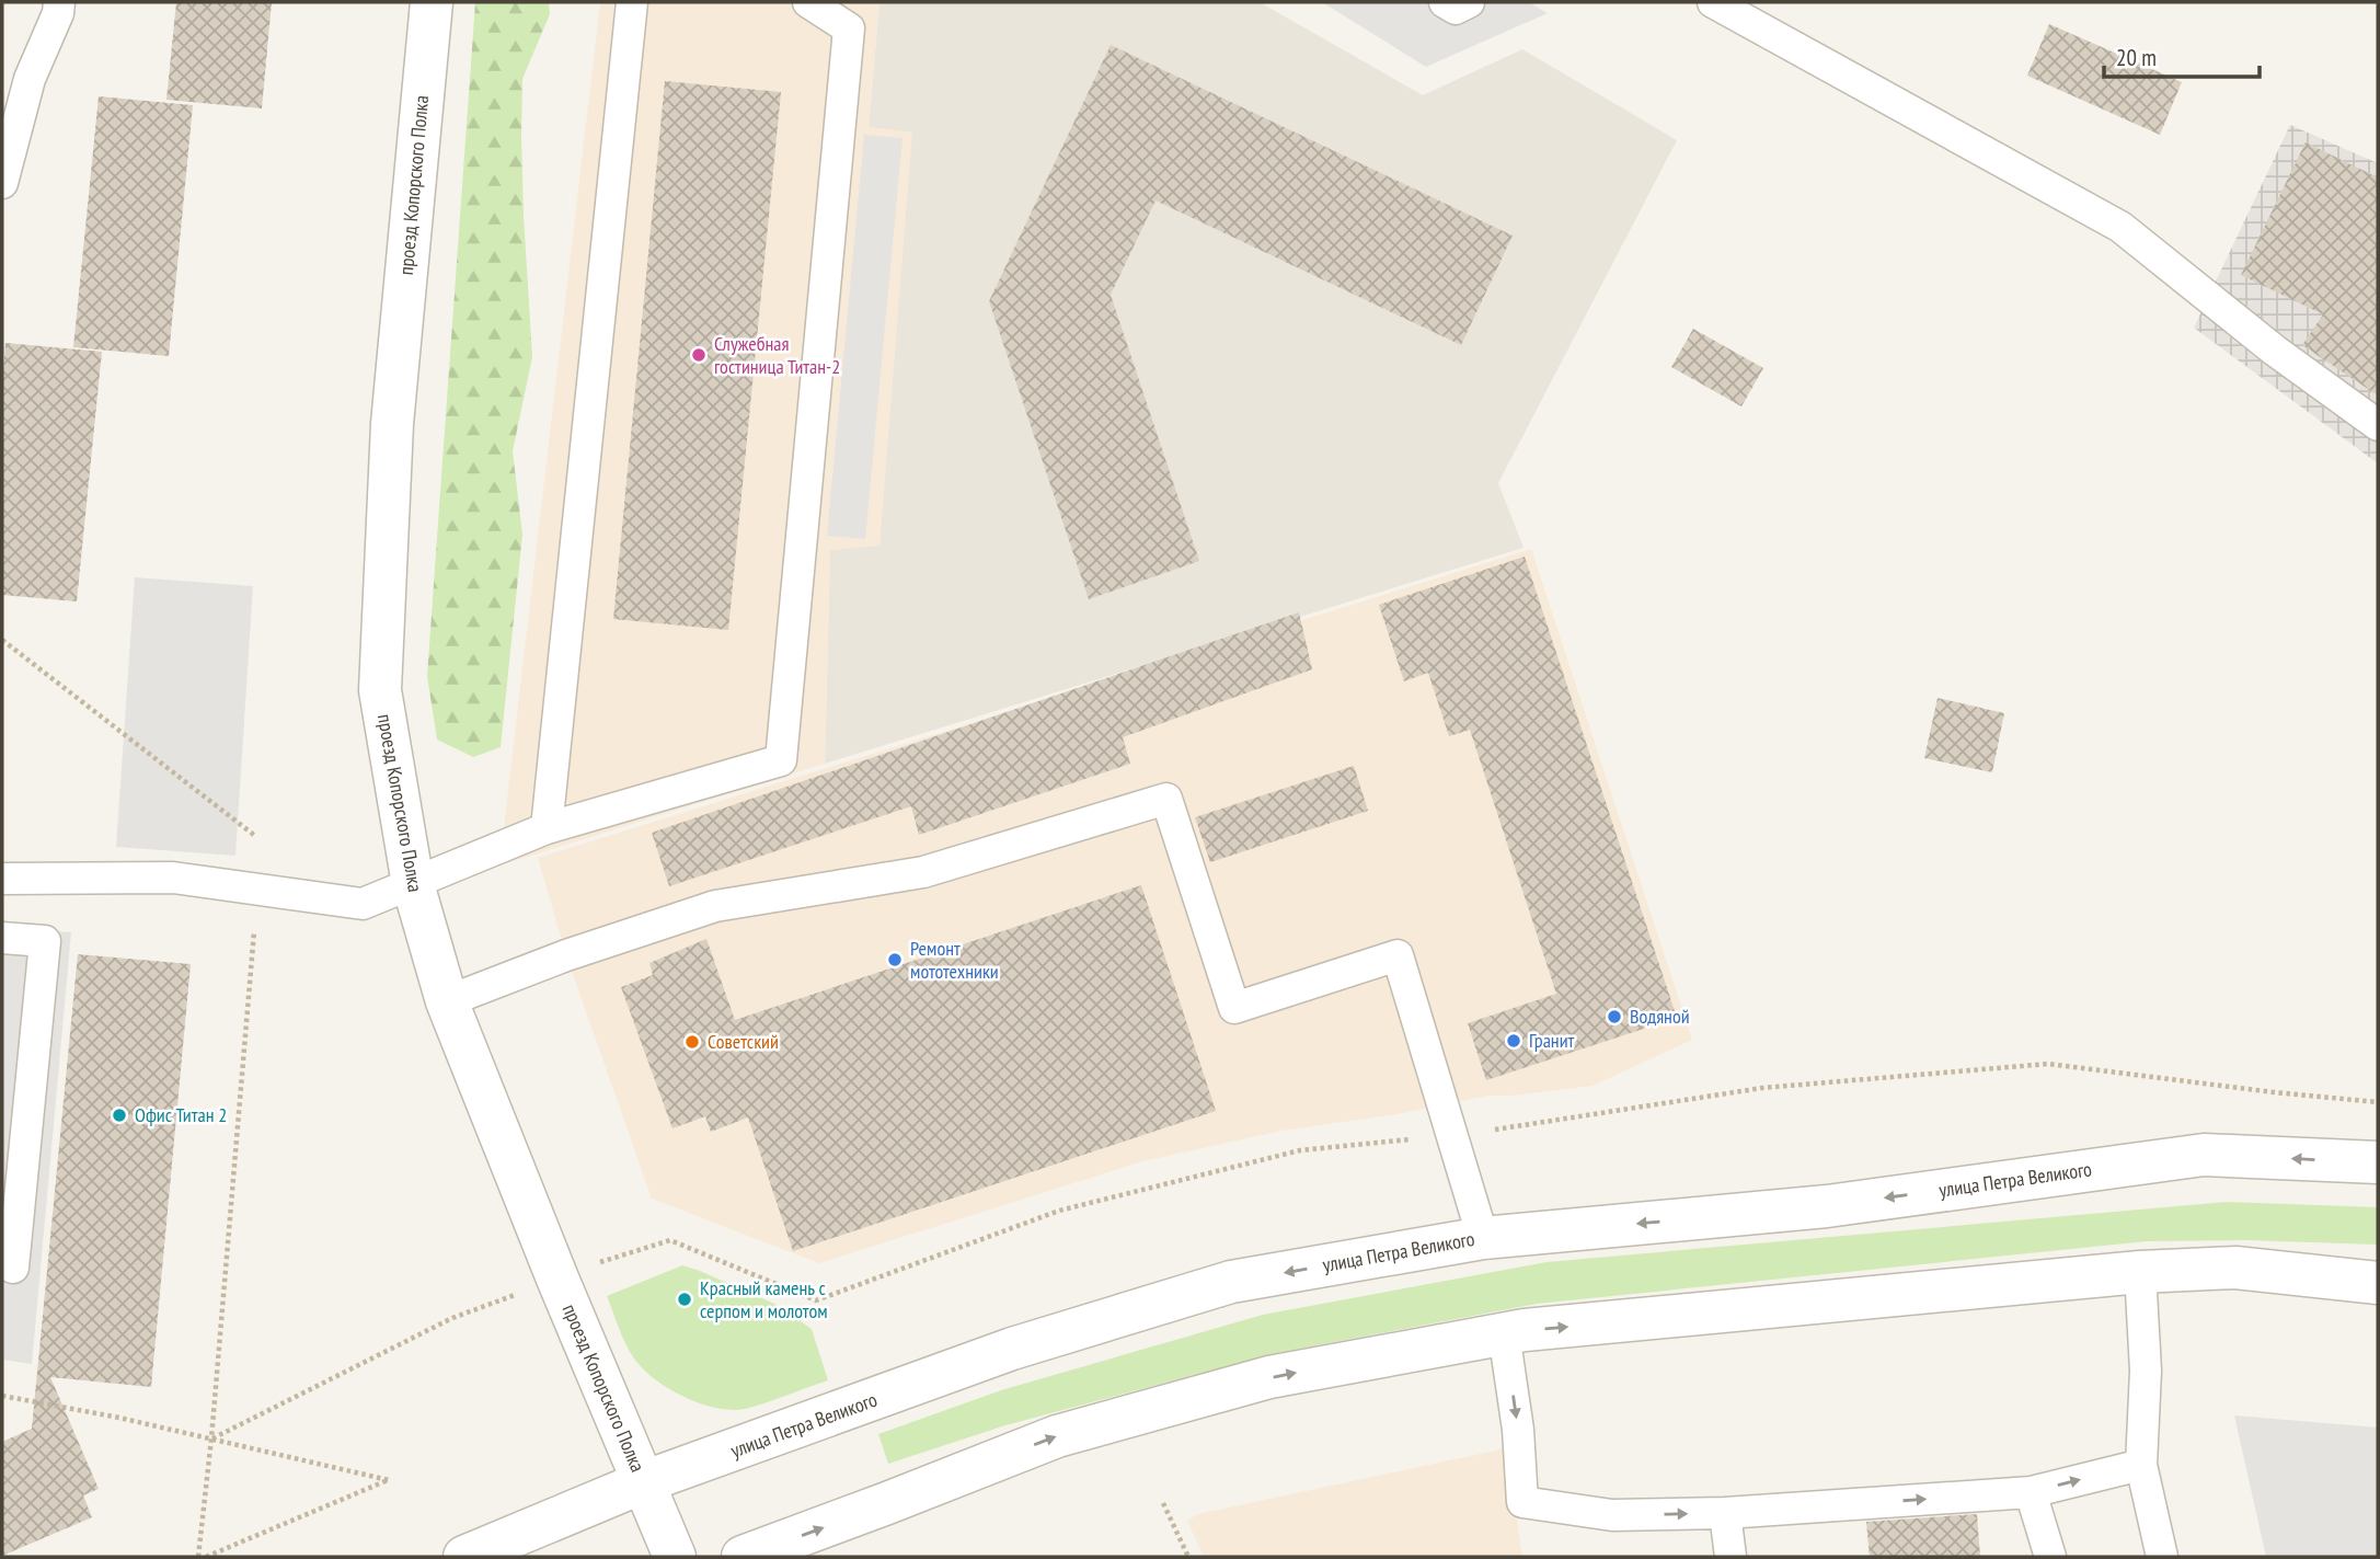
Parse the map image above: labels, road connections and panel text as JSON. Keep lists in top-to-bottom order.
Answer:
{
  "streets": {
    "street": ["проезд Копорского Полка", "улица Петра Великого"]
  },
  "crossings": [
    ["проезд Копорского Полка", "улица Петра Великого"]
  ],
  "places": [
    "Служебная гостиница Титан-2",
    "Ремонт мототехники",
    "Водяной",
    "Гранит",
    "Советский",
    "Офис Титан 2",
    "Красный камень с серпом и молотом"
  ],
  "scale_bar": "20 m"
}
